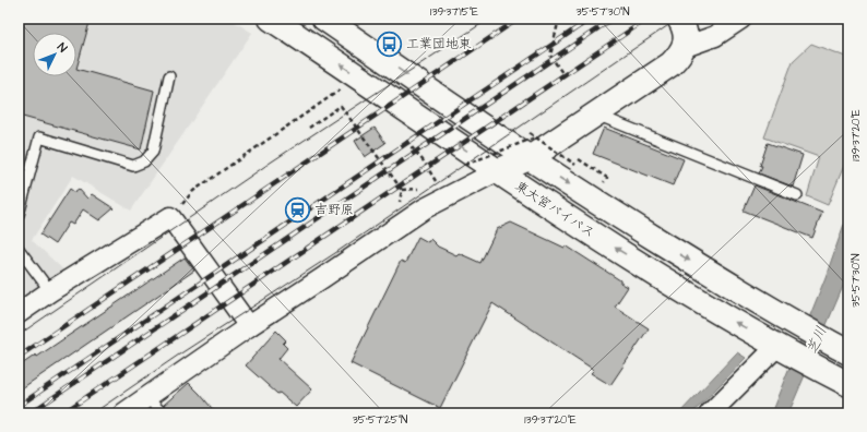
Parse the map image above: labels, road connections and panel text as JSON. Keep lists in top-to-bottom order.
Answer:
{
  "streets": {
    "main road": ["東大宮バイパス"]
  },
  "water": ["芝川"],
  "places": {
    "bus stop": ["工業団地東"],
    "station": ["吉野原"]
  },
  "north": "top right",
  "coordinates": [
    "139°37'15\"E",
    "35°57'30\"N",
    "139°37'20\"E",
    "35°57'25\"N"
  ]
}
